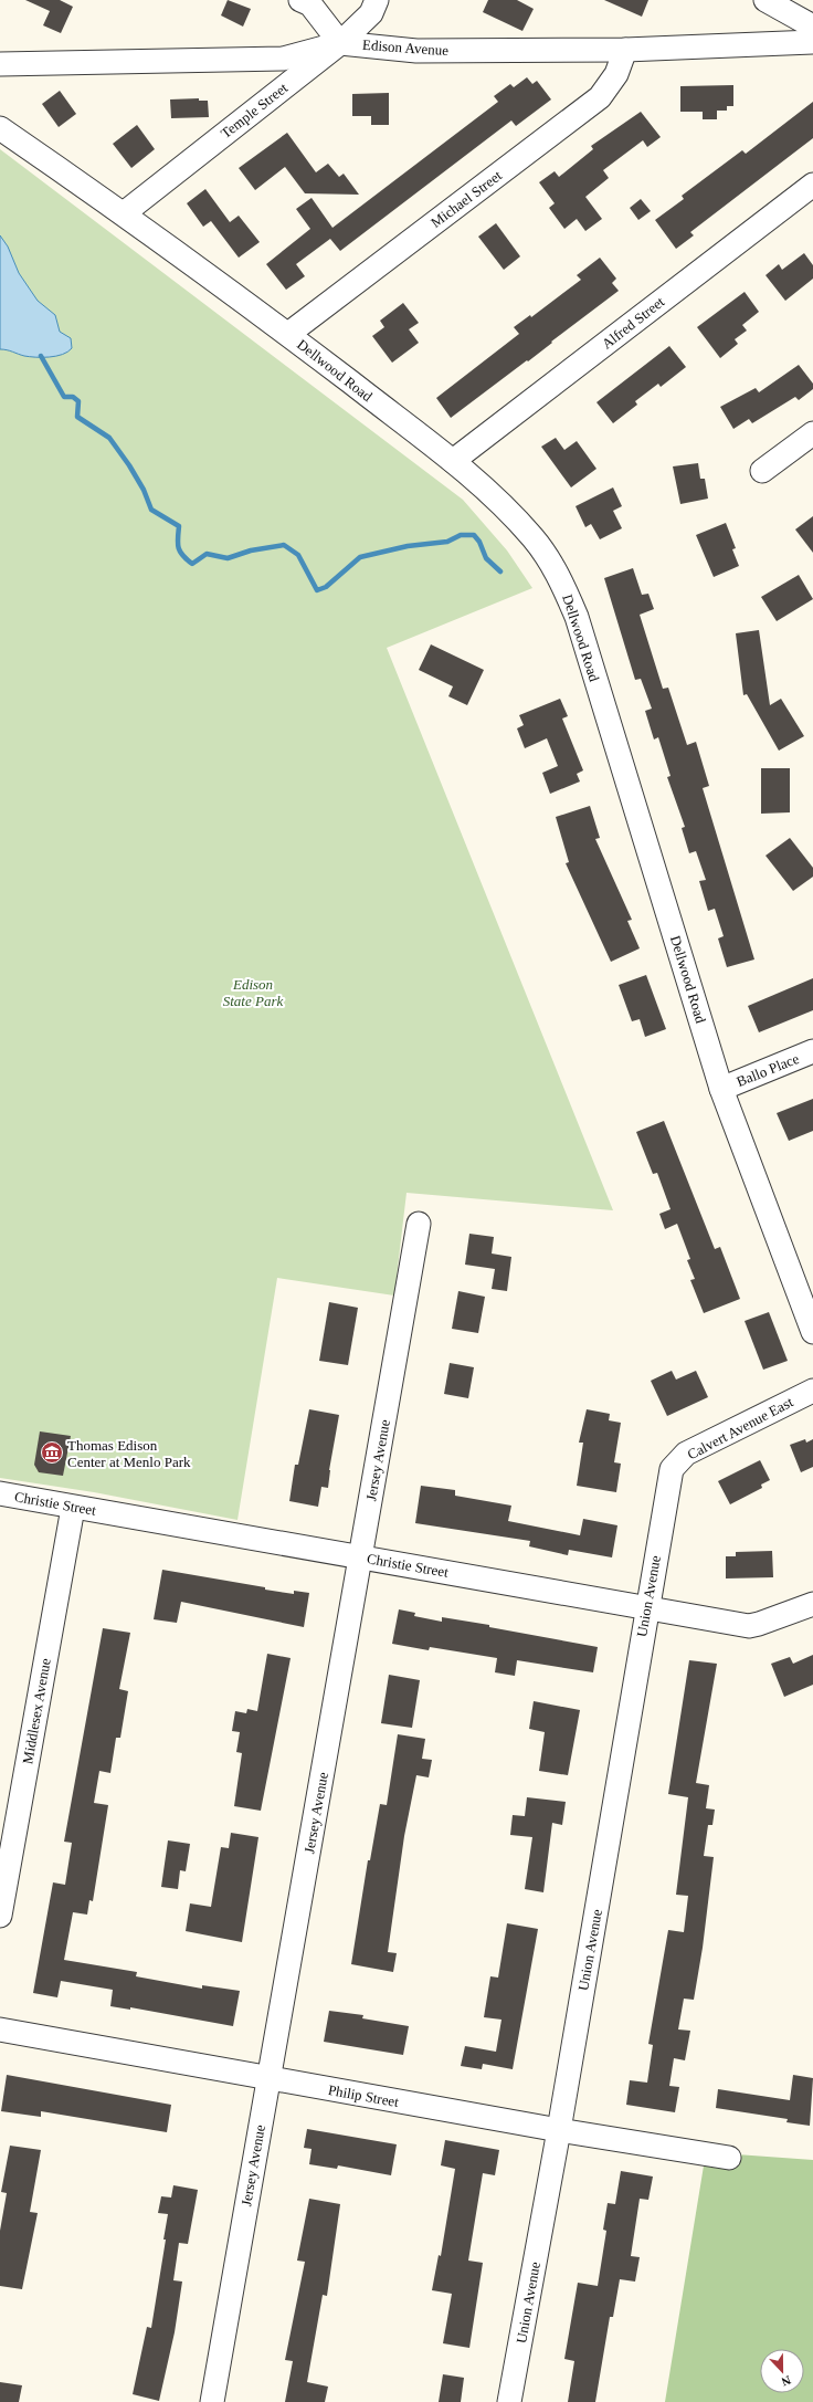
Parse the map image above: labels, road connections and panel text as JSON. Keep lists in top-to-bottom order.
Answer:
{
  "streets": {
    "street": [
      "Edison Avenue",
      "Temple Street",
      "Michael Street",
      "Alfred Street",
      "Dellwood Road",
      "Ballo Place",
      "Calvert Avenue East",
      "Jersey Avenue",
      "Christie Street",
      "Union Avenue",
      "Middlesex Avenue",
      "Philip Street"
    ]
  },
  "crossings": [
    ["Edison Avenue", "Temple Street"],
    ["Edison Avenue", "Michael Street"],
    ["Temple Street", "Dellwood Road"],
    ["Michael Street", "Dellwood Road"],
    ["Alfred Street", "Dellwood Road"],
    ["Dellwood Road", "Ballo Place"],
    ["Calvert Avenue East", "Union Avenue"],
    ["Jersey Avenue", "Christie Street"],
    ["Jersey Avenue", "Philip Street"],
    ["Christie Street", "Union Avenue"],
    ["Christie Street", "Middlesex Avenue"],
    ["Union Avenue", "Philip Street"]
  ],
  "parks": ["Edison State Park"],
  "places": {
    "museum": ["Thomas Edison Center at Menlo Park"]
  },
  "north": "bottom"
}
